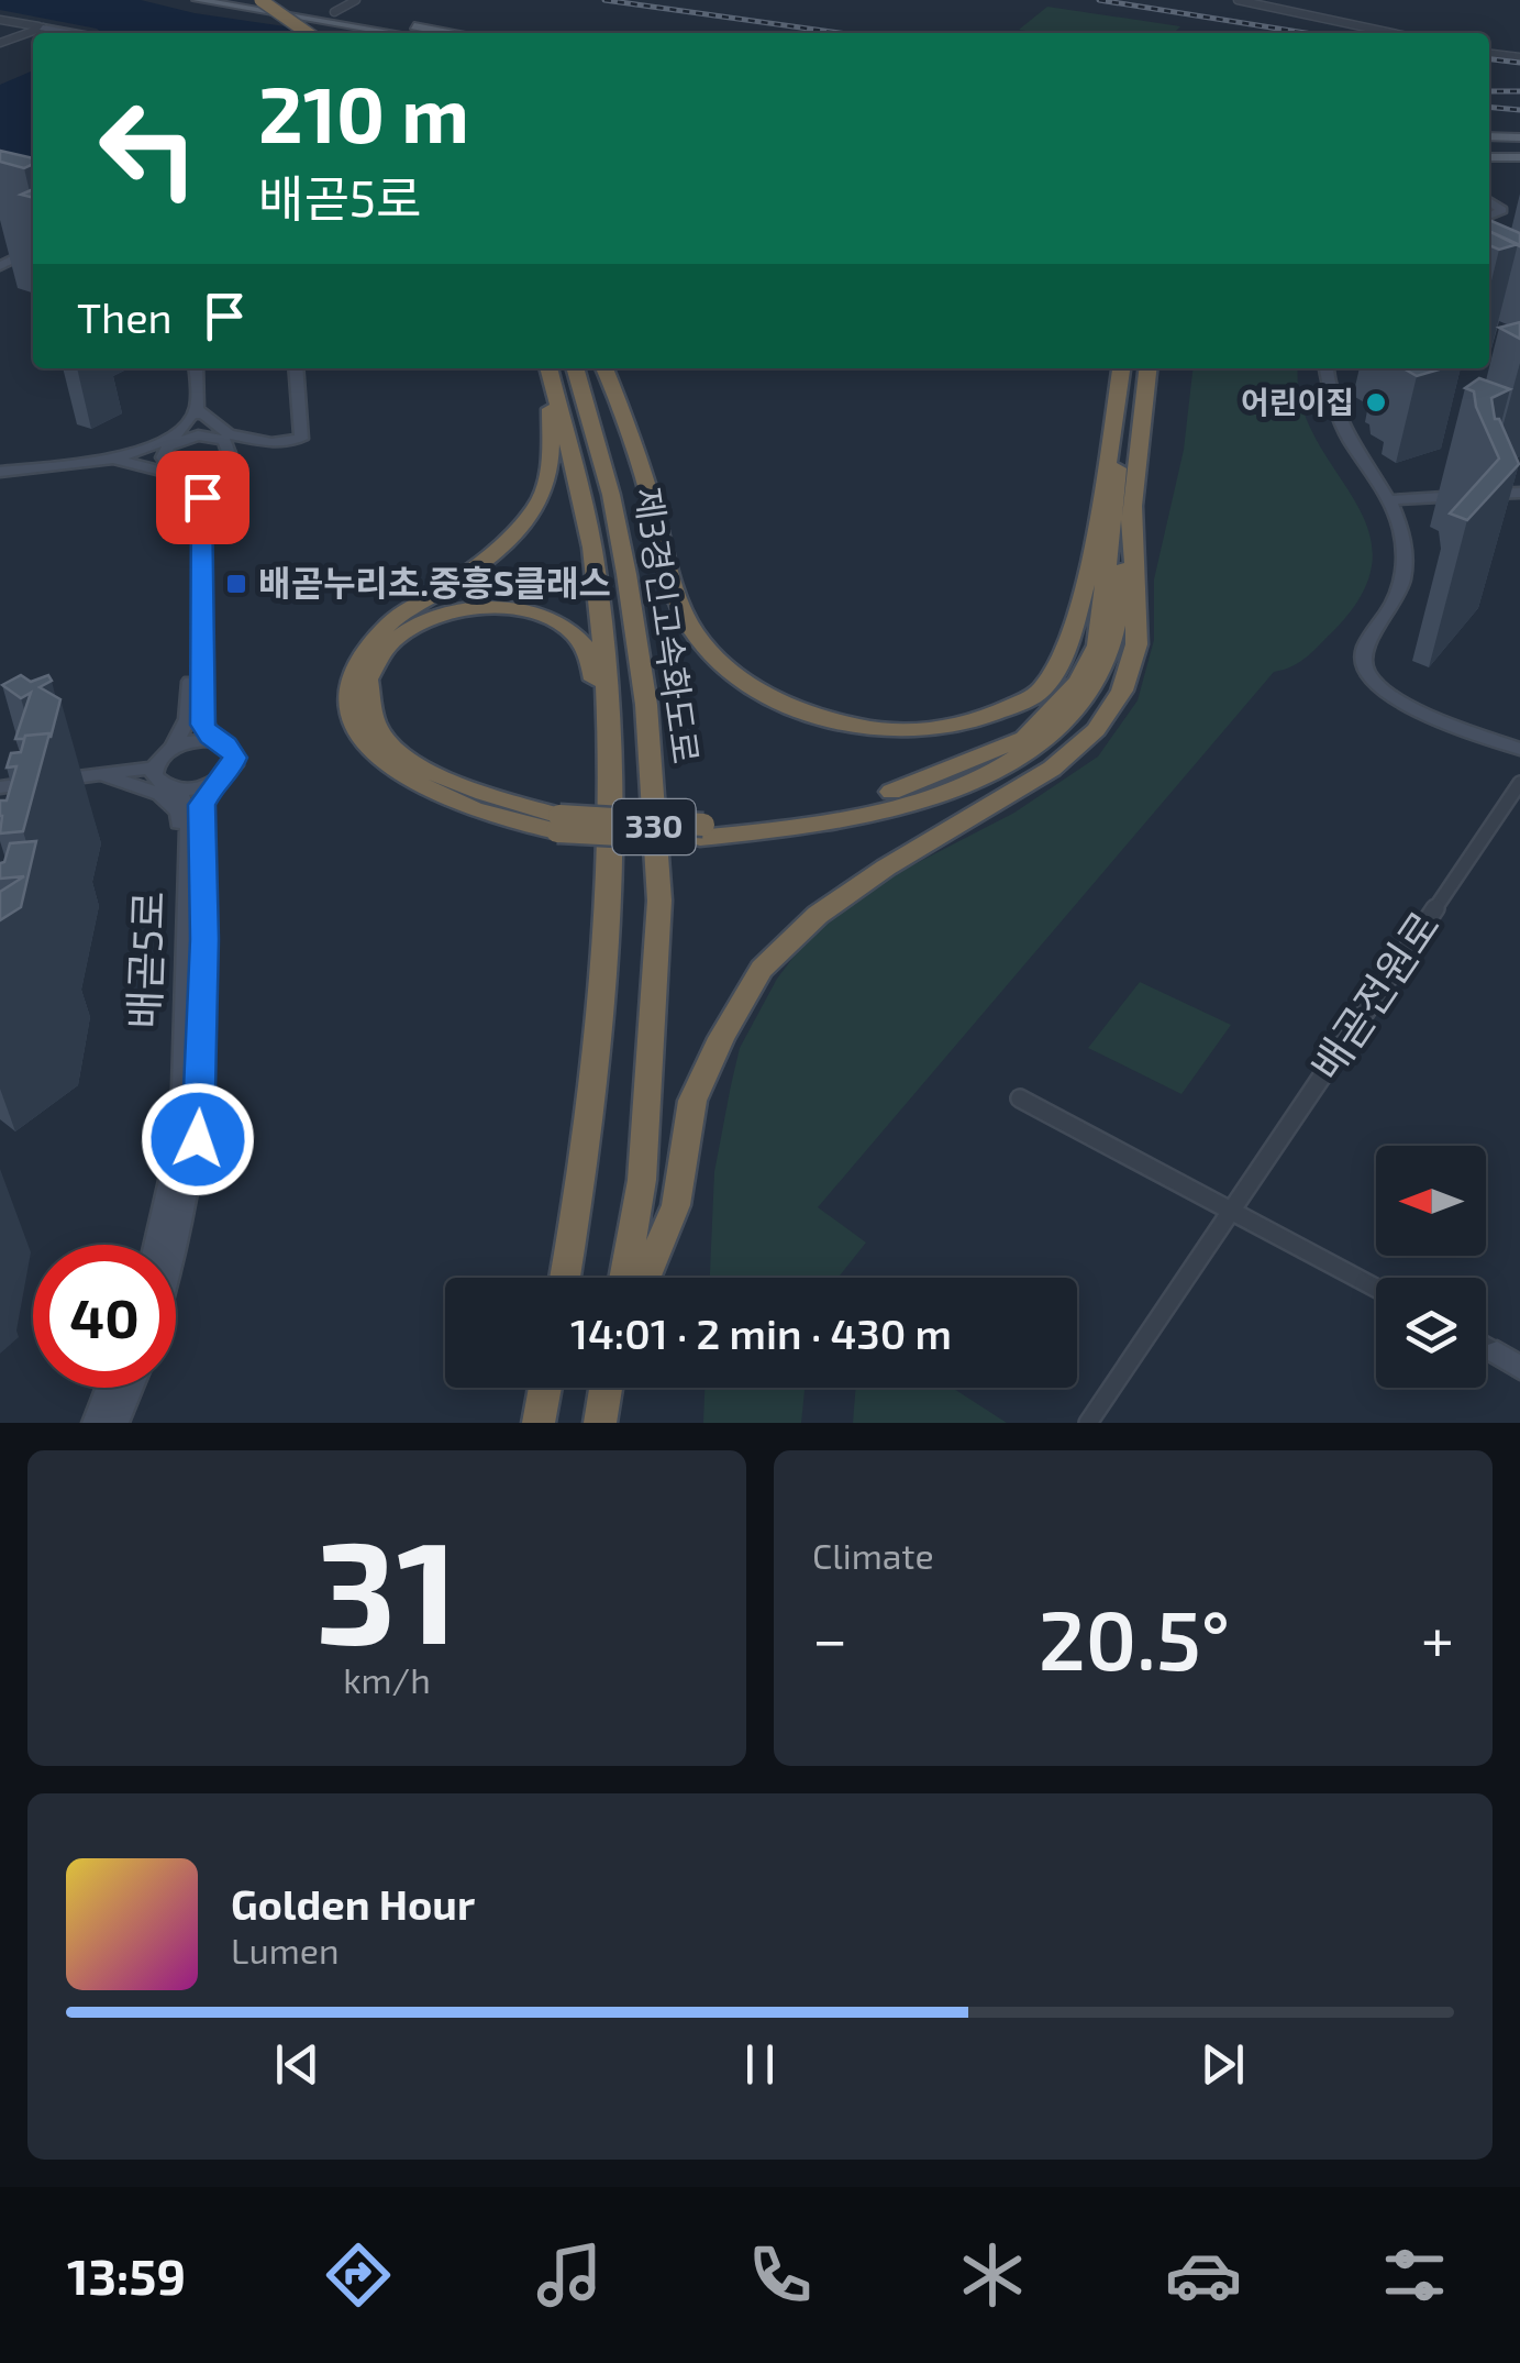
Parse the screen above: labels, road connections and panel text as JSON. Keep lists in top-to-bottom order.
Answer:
{
  "streets": {
    "highway": ["제3경인고속화도로", "330"],
    "street": ["배곧5로", "배곧전원로"]
  },
  "places": {
    "other": ["어린이집"],
    "transit": ["배곧누리초.중흥S클래스"]
  },
  "north": "left",
  "page": {
    "turn": ["210 m", "배곧5로"],
    "then": "Then",
    "limit": "40",
    "trip": "14:01 · 2 min · 430 m",
    "tile": [
      ["31", "km/h"],
      "Climate"
    ],
    "heat": ["−", "20.5°", "+"],
    "song": ["Golden Hour", "Lumen"],
    "tabs": "13:59"
  }
}
